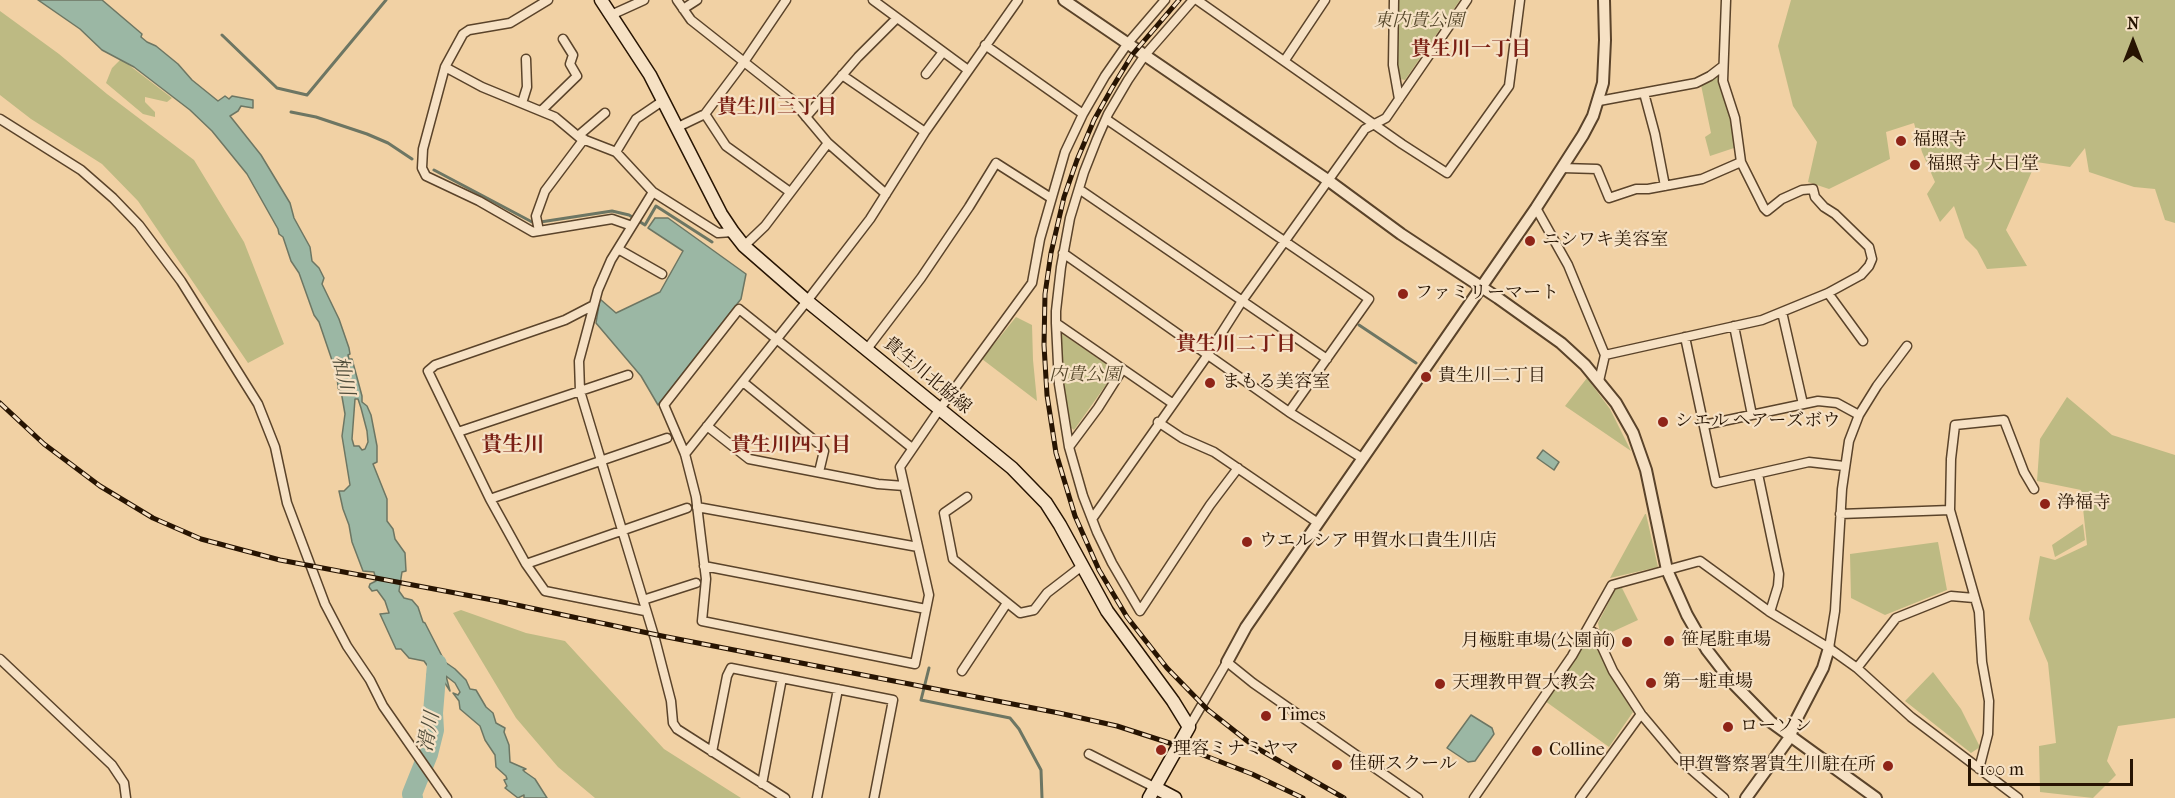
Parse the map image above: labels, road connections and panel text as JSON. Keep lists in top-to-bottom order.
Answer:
{
  "streets": {
    "main road": ["貴生川北脇線"]
  },
  "districts": [
    "貴生川一丁目",
    "貴生川三丁目",
    "貴生川二丁目",
    "貴生川",
    "貴生川四丁目"
  ],
  "water": ["杣川", "滑川"],
  "parks": ["東内貴公園", "内貴公園"],
  "places": [
    "福照寺",
    "福照寺 大日堂",
    "ニシワキ美容室",
    "ファミリーマート",
    "貴生川二丁目",
    "まもる美容室",
    "シエル ヘアーズボウ",
    "浄福寺",
    "ウエルシア 甲賀水口貴生川店",
    "笹尾駐車場",
    "月極駐車場(公園前)",
    "第一駐車場",
    "天理教甲賀大教会",
    "Times",
    "ローソン",
    "理容ミナミヤマ",
    "Colline",
    "佳研スクール",
    "甲賀警察署貴生川駐在所"
  ],
  "scale_bar": "100 m",
  "north": "top"
}
